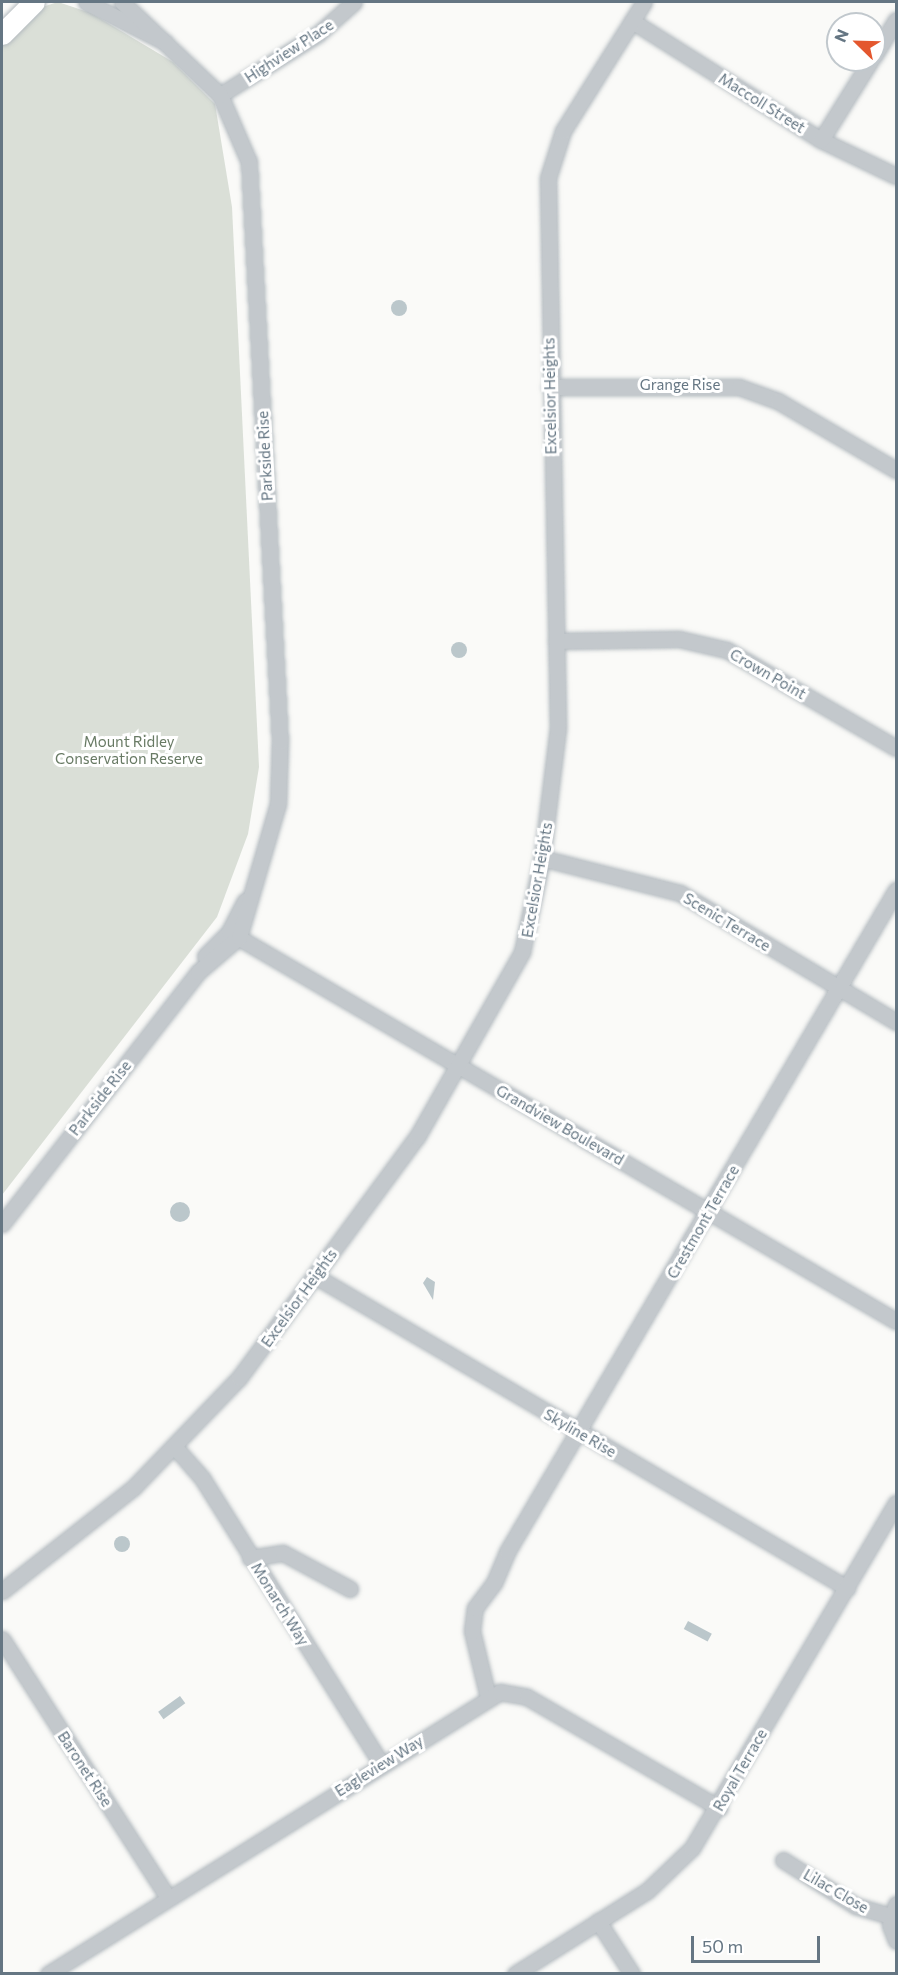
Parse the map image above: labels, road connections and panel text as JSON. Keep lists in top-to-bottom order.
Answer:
{
  "streets": {
    "street": [
      "Highview Place",
      "Maccoll Street",
      "Grange Rise",
      "Excelsior Heights",
      "Parkside Rise",
      "Crown Point",
      "Scenic Terrace",
      "Grandview Boulevard",
      "Crestmont Terrace",
      "Skyline Rise",
      "Monarch Way",
      "Eagleview Way",
      "Baronet Rise",
      "Royal Terrace",
      "Lilac Close"
    ]
  },
  "crossings": [
    ["Highview Place", "Parkside Rise"],
    ["Maccoll Street", "Excelsior Heights"],
    ["Grange Rise", "Excelsior Heights"],
    ["Excelsior Heights", "Crown Point"],
    ["Excelsior Heights", "Scenic Terrace"],
    ["Excelsior Heights", "Grandview Boulevard"],
    ["Excelsior Heights", "Skyline Rise"],
    ["Excelsior Heights", "Monarch Way"],
    ["Parkside Rise", "Grandview Boulevard"],
    ["Scenic Terrace", "Crestmont Terrace"],
    ["Grandview Boulevard", "Crestmont Terrace"],
    ["Crestmont Terrace", "Skyline Rise"],
    ["Crestmont Terrace", "Eagleview Way"],
    ["Skyline Rise", "Royal Terrace"],
    ["Monarch Way", "Eagleview Way"],
    ["Eagleview Way", "Baronet Rise"],
    ["Eagleview Way", "Royal Terrace"]
  ],
  "parks": ["Mount Ridley Conservation Reserve"],
  "scale_bar": "50 m",
  "north": "top left"
}
